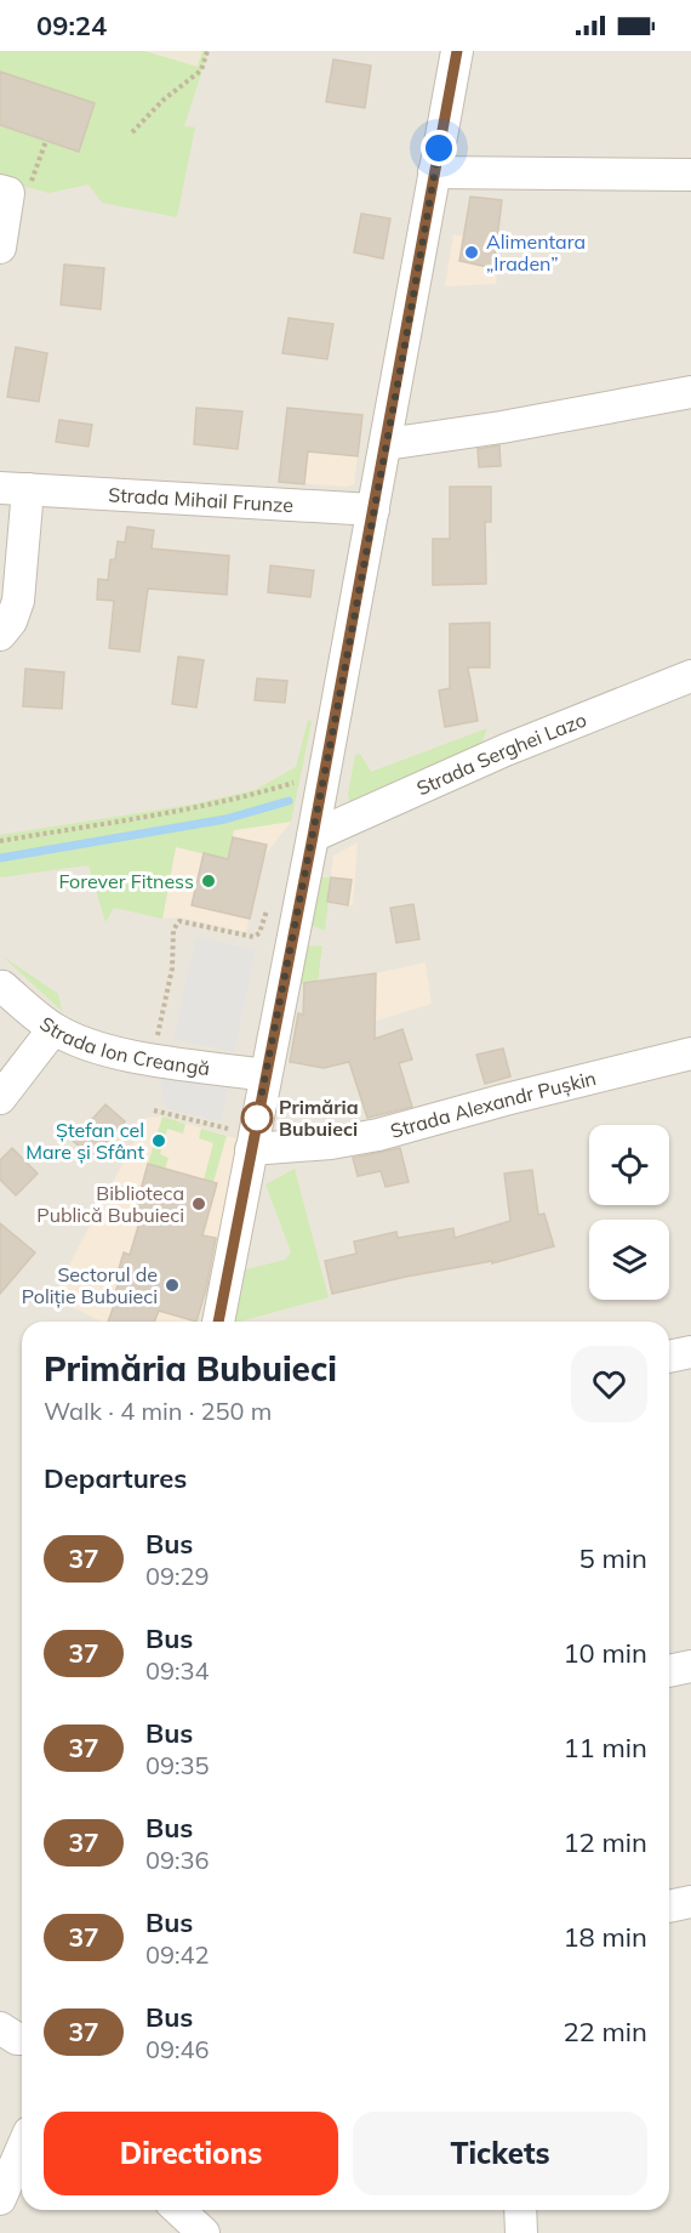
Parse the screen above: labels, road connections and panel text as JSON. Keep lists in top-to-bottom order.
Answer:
{
  "streets": {
    "street": [
      "Strada Mihail Frunze",
      "Strada Serghei Lazo",
      "Strada Ion Creangă",
      "Strada Alexandr Pușkin"
    ]
  },
  "places": [
    "Alimentara „Iraden”",
    "Forever Fitness",
    "Primăria Bubuieci",
    "Ștefan cel Mare și Sfânt",
    "Biblioteca Publică Bubuieci",
    "Sectorul de Poliție Bubuieci"
  ],
  "lines": ["bus line 37"],
  "page": {
    "status": "09:24",
    "heading": [
      ["Primăria Bubuieci", "Walk · 4 min · 250 m"],
      "Departures"
    ],
    "list": [
      {
        "mark": "37",
        "name": "Bus",
        "note": "09:29",
        "value": "5 min"
      },
      {
        "mark": "37",
        "name": "Bus",
        "note": "09:34",
        "value": "10 min"
      },
      {
        "mark": "37",
        "name": "Bus",
        "note": "09:35",
        "value": "11 min"
      },
      {
        "mark": "37",
        "name": "Bus",
        "note": "09:36",
        "value": "12 min"
      },
      {
        "mark": "37",
        "name": "Bus",
        "note": "09:42",
        "value": "18 min"
      },
      {
        "mark": "37",
        "name": "Bus",
        "note": "09:46",
        "value": "22 min"
      }
    ],
    "buttons": ["Directions", "Tickets"]
  }
}
